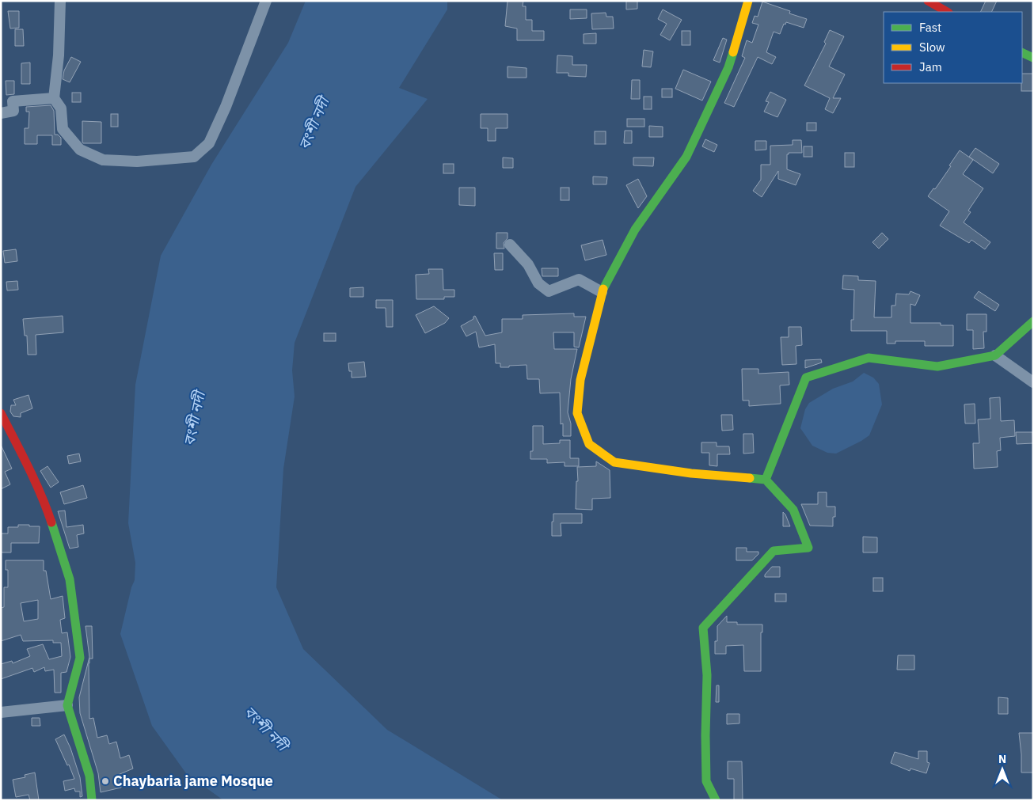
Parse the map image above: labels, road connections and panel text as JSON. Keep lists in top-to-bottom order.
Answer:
{
  "water": ["বংশী নদী"],
  "places": ["Chaybaria jame Mosque"],
  "legend": ["Fast", "Slow", "Jam"],
  "north": "top"
}
